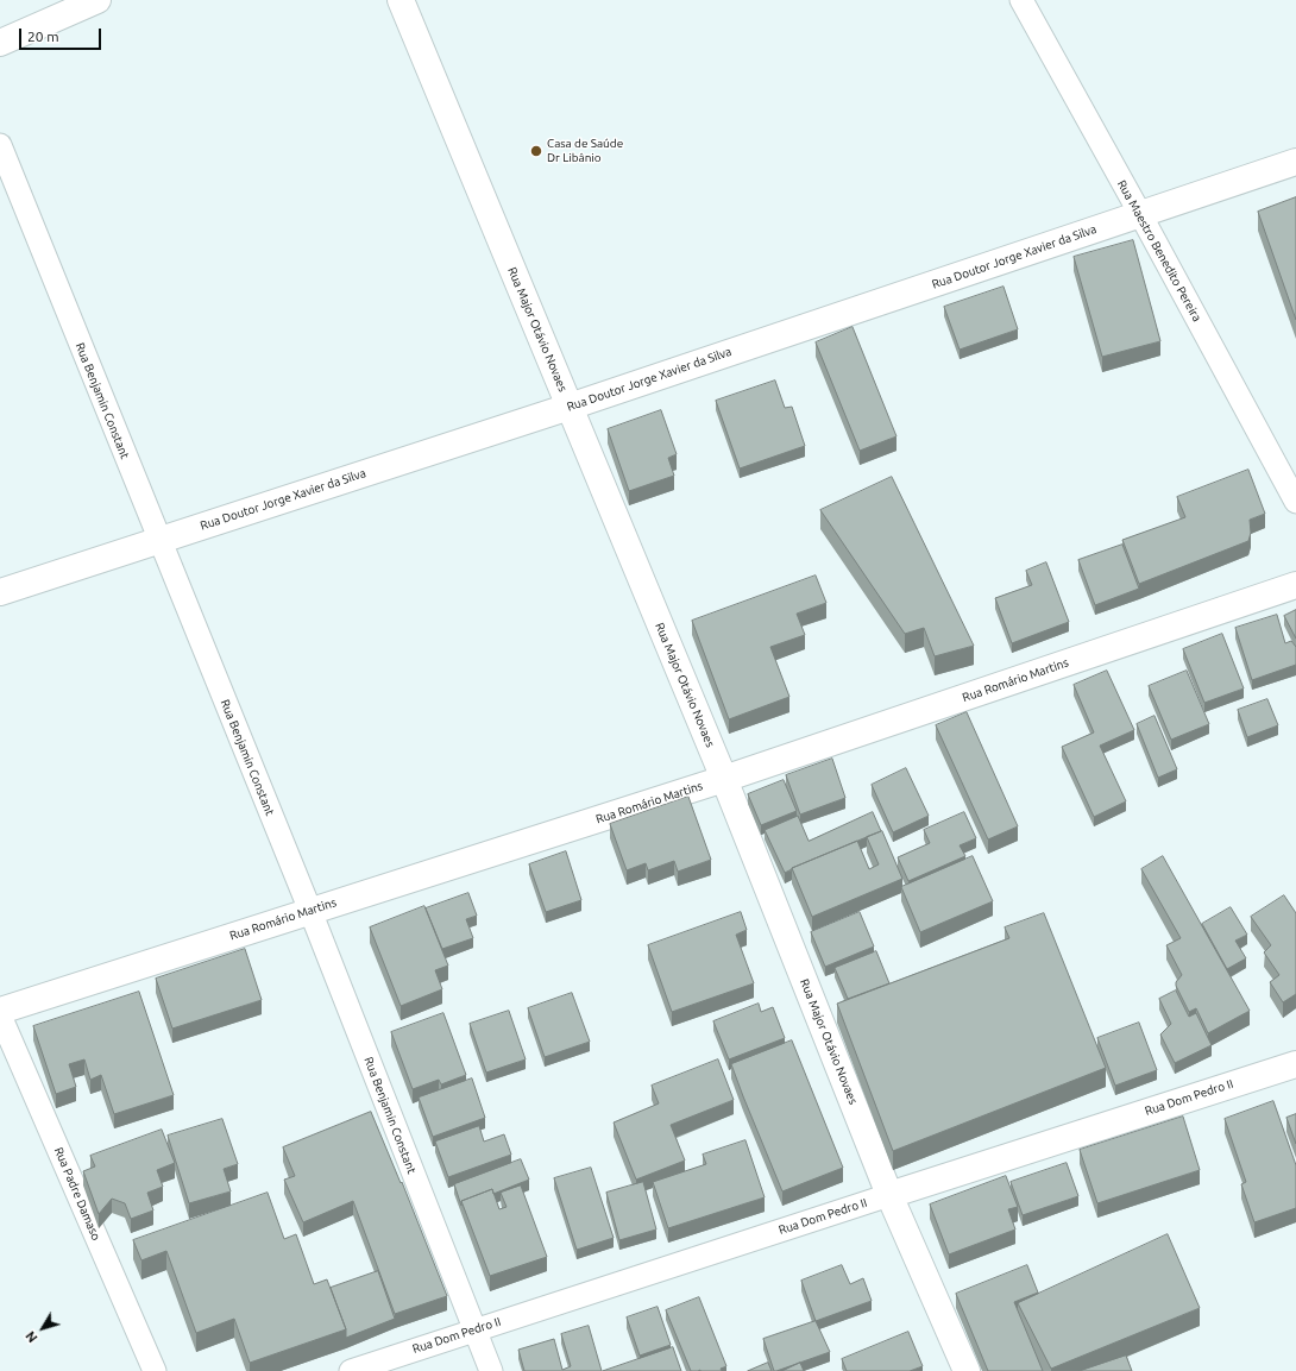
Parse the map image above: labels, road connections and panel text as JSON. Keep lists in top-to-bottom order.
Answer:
{
  "streets": {
    "street": [
      "Rua Maestro Benedito Pereira",
      "Rua Doutor Jorge Xavier da Silva",
      "Rua Major Otávio Novaes",
      "Rua Benjamin Constant",
      "Rua Romário Martins",
      "Rua Dom Pedro II",
      "Rua Padre Damaso"
    ]
  },
  "crossings": [
    ["Rua Maestro Benedito Pereira", "Rua Doutor Jorge Xavier da Silva"],
    ["Rua Doutor Jorge Xavier da Silva", "Rua Major Otávio Novaes"],
    ["Rua Doutor Jorge Xavier da Silva", "Rua Benjamin Constant"],
    ["Rua Major Otávio Novaes", "Rua Romário Martins"],
    ["Rua Major Otávio Novaes", "Rua Dom Pedro II"],
    ["Rua Benjamin Constant", "Rua Romário Martins"],
    ["Rua Benjamin Constant", "Rua Dom Pedro II"]
  ],
  "places": ["Casa de Saúde Dr Libânio"],
  "scale_bar": "20 m",
  "north": "bottom left"
}
